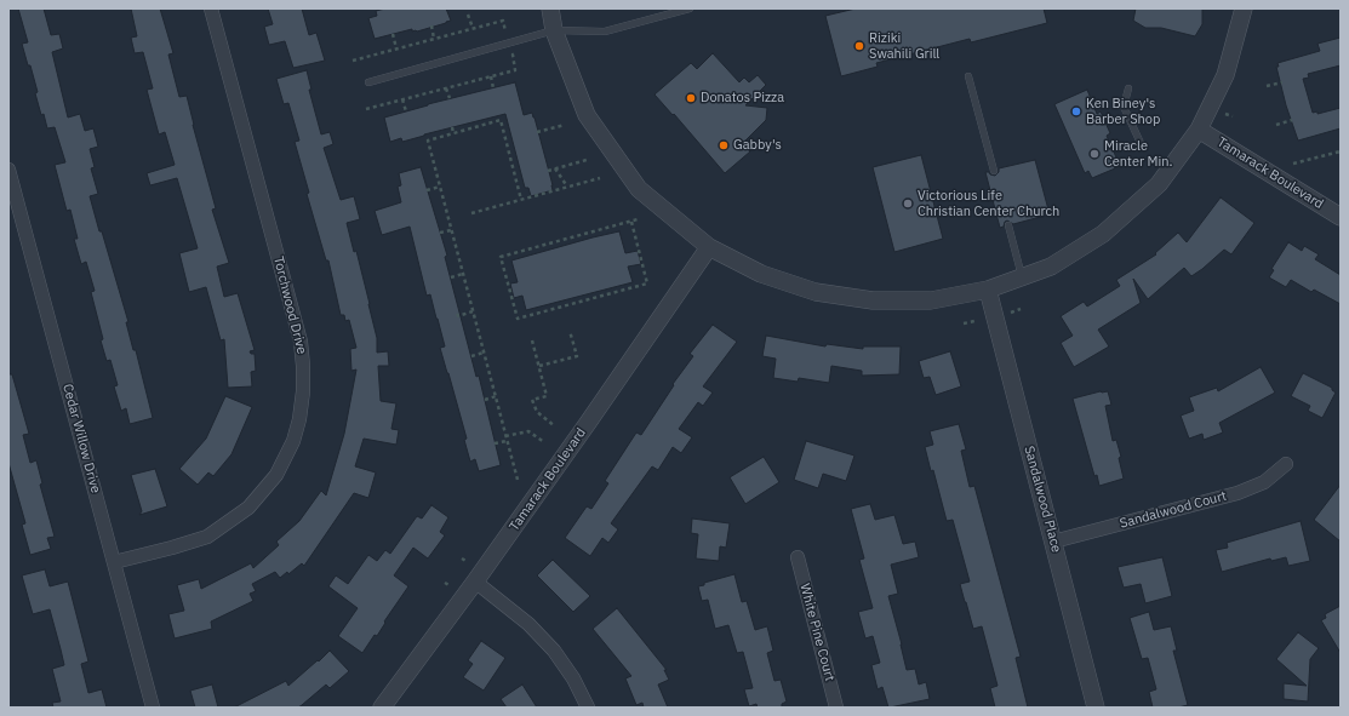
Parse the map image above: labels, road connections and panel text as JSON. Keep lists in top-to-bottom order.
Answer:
{
  "streets": {
    "street": [
      "Tamarack Boulevard",
      "Torchwood Drive",
      "Cedar Willow Drive",
      "Sandalwood Place",
      "Sandalwood Court",
      "White Pine Court"
    ]
  },
  "crossings": [
    ["Torchwood Drive", "Cedar Willow Drive"],
    ["Sandalwood Place", "Sandalwood Court"]
  ],
  "places": [
    "Riziki Swahili Grill",
    "Donatos Pizza",
    "Ken Biney's Barber Shop",
    "Gabby's",
    "Miracle Center Min.",
    "Victorious Life Christian Center Church"
  ]
}
